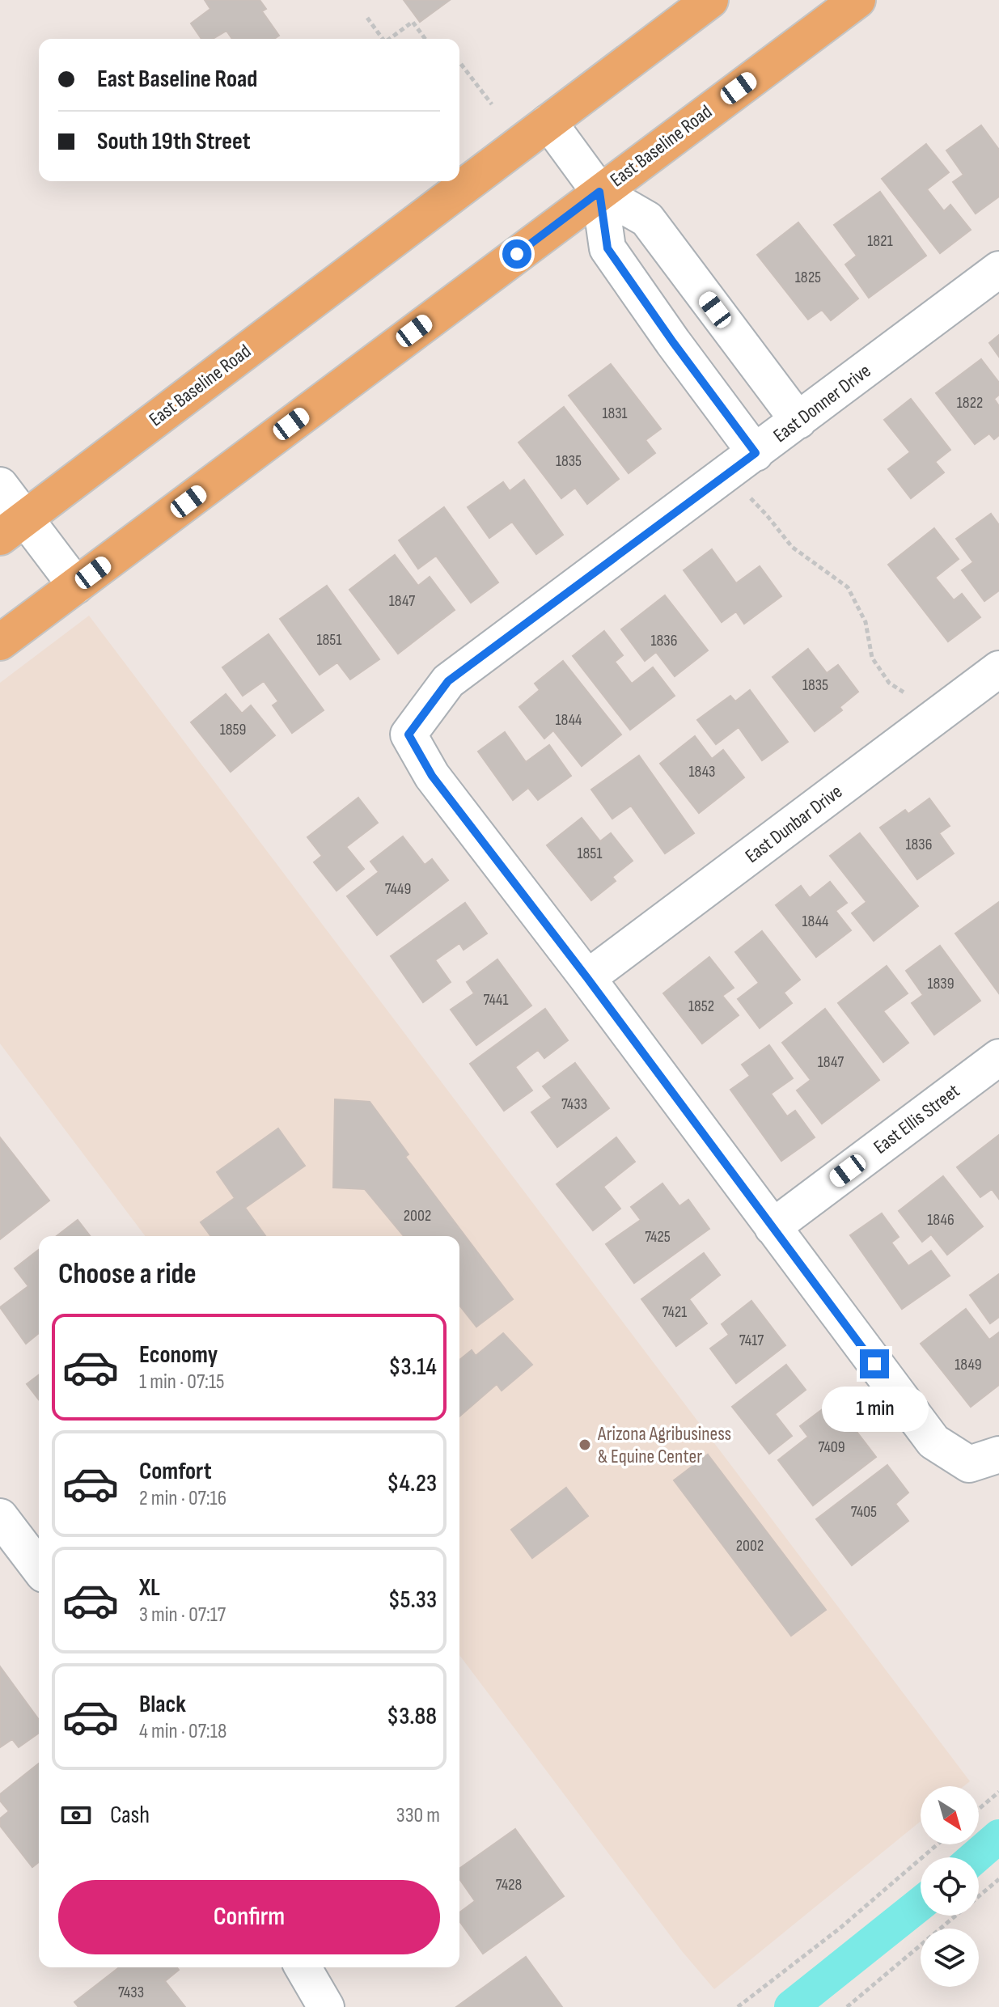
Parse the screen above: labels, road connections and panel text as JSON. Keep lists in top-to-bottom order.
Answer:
{
  "streets": {
    "main road": ["East Baseline Road"],
    "street": ["East Donner Drive", "East Dunbar Drive", "East Ellis Street"]
  },
  "crossings": [
    ["East Donner Drive", "East Dunbar Drive"]
  ],
  "places": ["Arizona Agribusiness & Equine Center"],
  "house_numbers": [
    "1821",
    "1825",
    "1822",
    "1831",
    "1835",
    "1847",
    "1851",
    "1836",
    "1835",
    "1844",
    "1859",
    "1843",
    "1836",
    "1851",
    "7449",
    "1844",
    "1839",
    "7441",
    "1852",
    "1847",
    "7433",
    "2002",
    "1846",
    "7425",
    "7421",
    "7417",
    "1849",
    "7409",
    "7405",
    "2002",
    "7428",
    "7433"
  ],
  "north": "bottom right",
  "page": {
    "banner": ["East Baseline Road", "South 19th Street"],
    "heading": "Choose a ride",
    "list": [
      {
        "name": "Economy",
        "note": "1 min · 07:15",
        "value": "$3.14"
      },
      {
        "name": "Comfort",
        "note": "2 min · 07:16",
        "value": "$4.23"
      },
      {
        "name": "XL",
        "note": "3 min · 07:17",
        "value": "$5.33"
      },
      {
        "name": "Black",
        "note": "4 min · 07:18",
        "value": "$3.88"
      }
    ],
    "bubble": "1 min",
    "pay": ["Cash", "330 m"],
    "buttons": "Confirm"
  }
}
